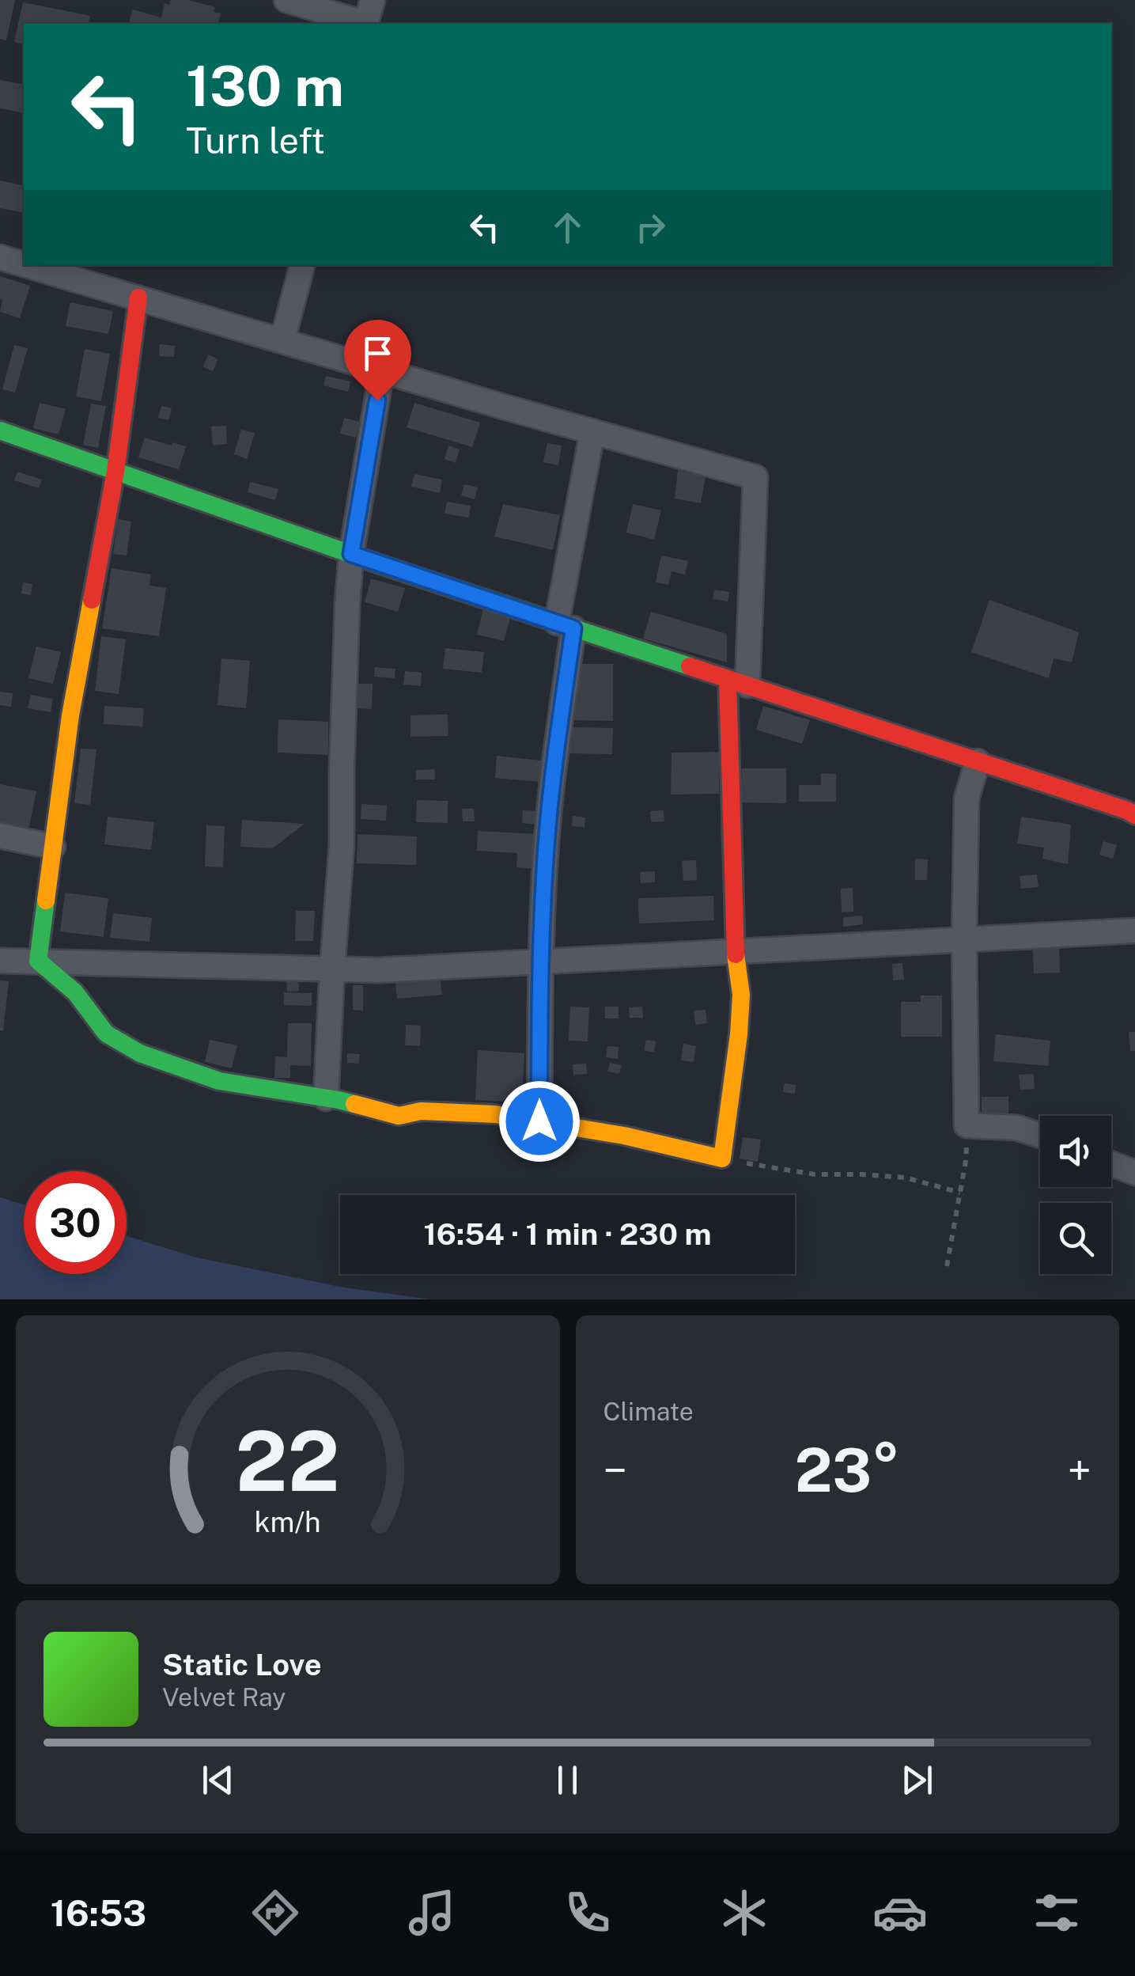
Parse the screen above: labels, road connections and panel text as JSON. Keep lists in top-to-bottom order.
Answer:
{
  "page": {
    "turn": ["130 m", "Turn left"],
    "limit": "30",
    "trip": "16:54 · 1 min · 230 m",
    "tile": "Climate",
    "heat": ["−", "23°", "+"],
    "song": ["Static Love", "Velvet Ray"],
    "tabs": "16:53",
    "gauge": ["22", "km/h"]
  }
}
